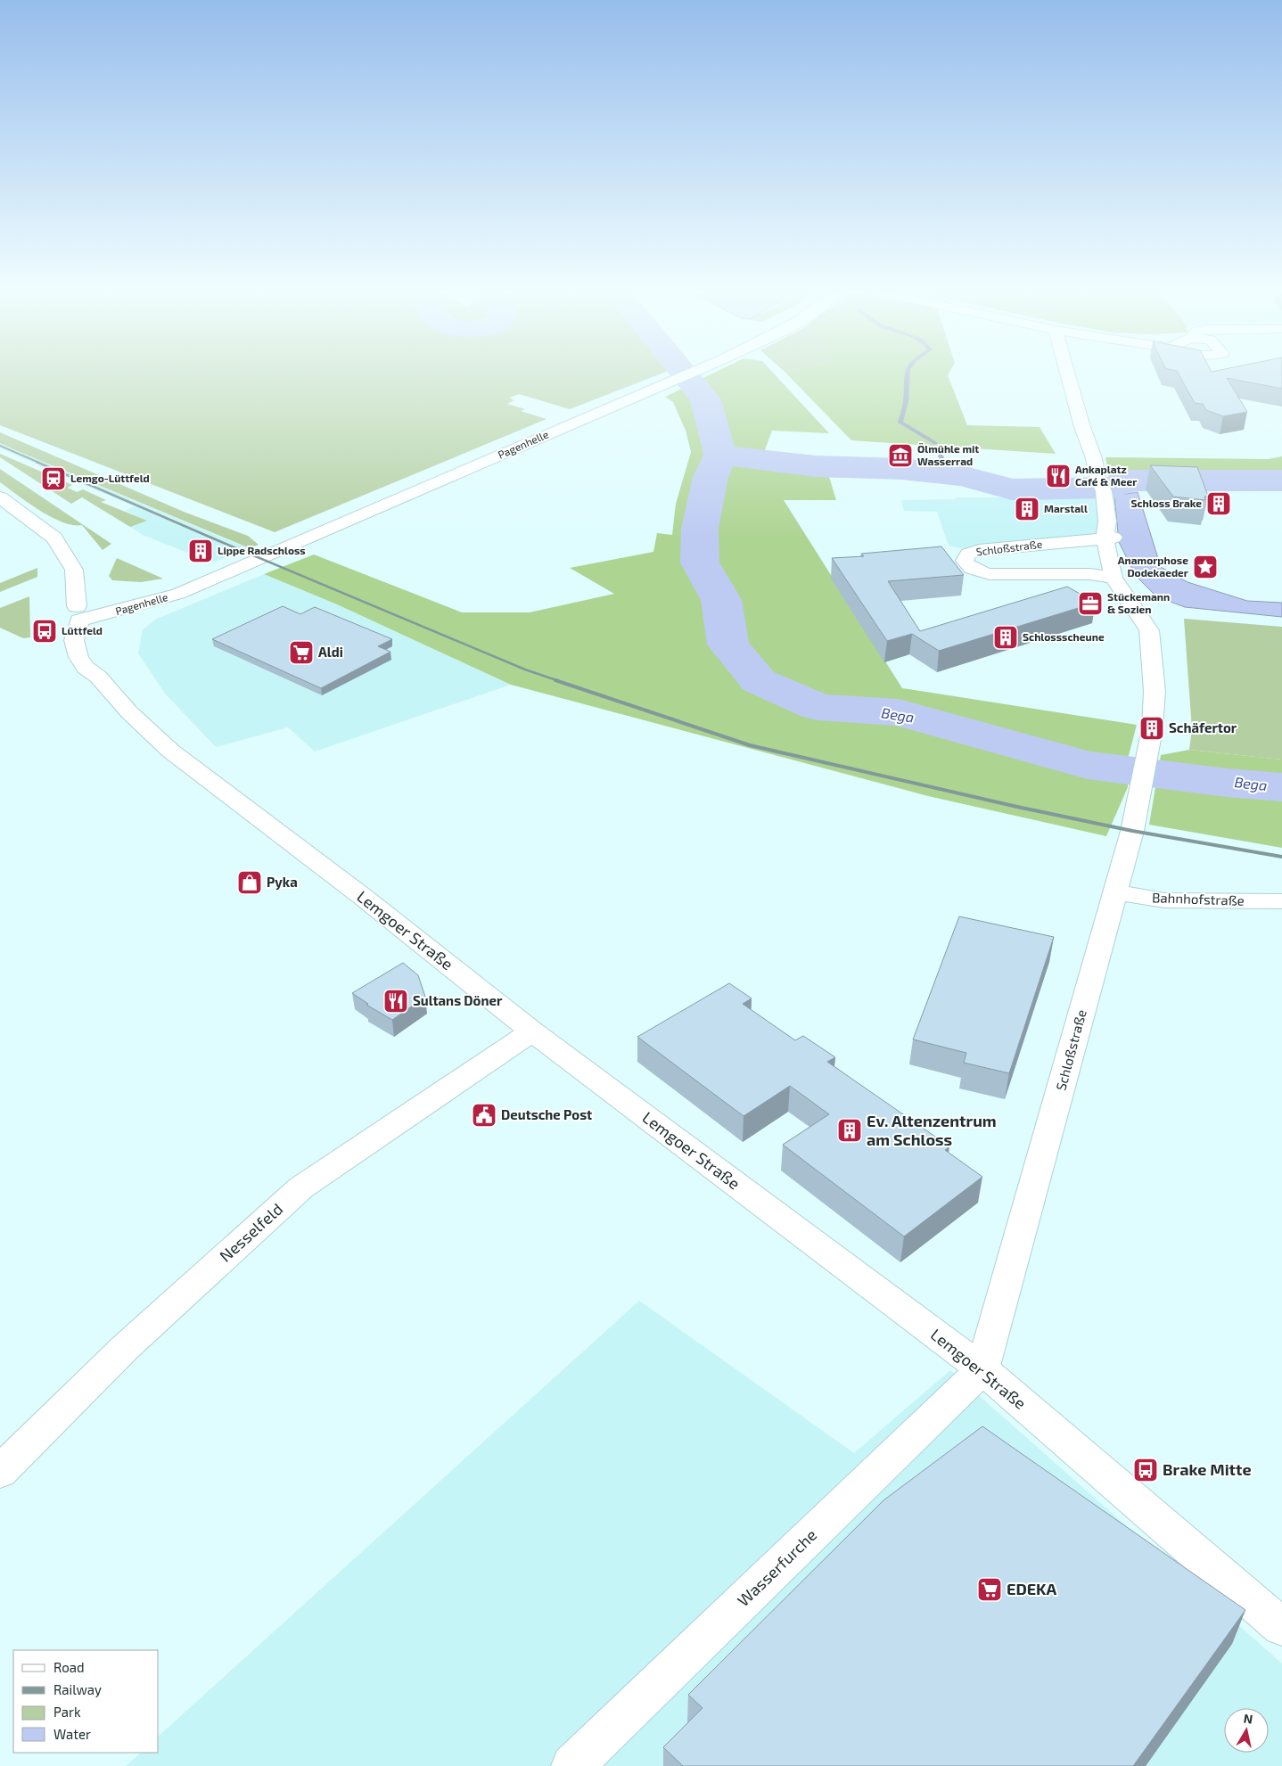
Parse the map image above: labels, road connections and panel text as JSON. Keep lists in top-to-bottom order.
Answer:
{
  "streets": {
    "street": [
      "Pagenhelle",
      "Schloßstraße",
      "Bahnhofstraße",
      "Lemgoer Straße",
      "Nesselfeld",
      "Wasserfurche"
    ]
  },
  "crossings": [
    ["Pagenhelle", "Lemgoer Straße"],
    ["Schloßstraße", "Bahnhofstraße"],
    ["Schloßstraße", "Lemgoer Straße"],
    ["Schloßstraße", "Wasserfurche"],
    ["Lemgoer Straße", "Nesselfeld"],
    ["Lemgoer Straße", "Wasserfurche"]
  ],
  "water": ["Bega"],
  "places": {
    "museum": ["Ölmühle mit Wasserrad"],
    "restaurant": ["Ankaplatz Café & Meer", "Sultans Döner"],
    "station": ["Lemgo-Lüttfeld"],
    "building": [
      "Schloss Brake",
      "Marstall",
      "Lippe Radschloss",
      "Schlossscheune",
      "Schäfertor",
      "Ev. Altenzentrum am Schloss"
    ],
    "place": ["Anamorphose Dodekaeder"],
    "office": ["Stückemann & Sozien"],
    "bus stop": ["Lüttfeld", "Brake Mitte"],
    "supermarket": ["Aldi", "EDEKA"],
    "shop": ["Pyka"],
    "public building": ["Deutsche Post"]
  },
  "legend": [
    "Road",
    "Railway",
    "Park",
    "Water"
  ],
  "north": "top"
}
